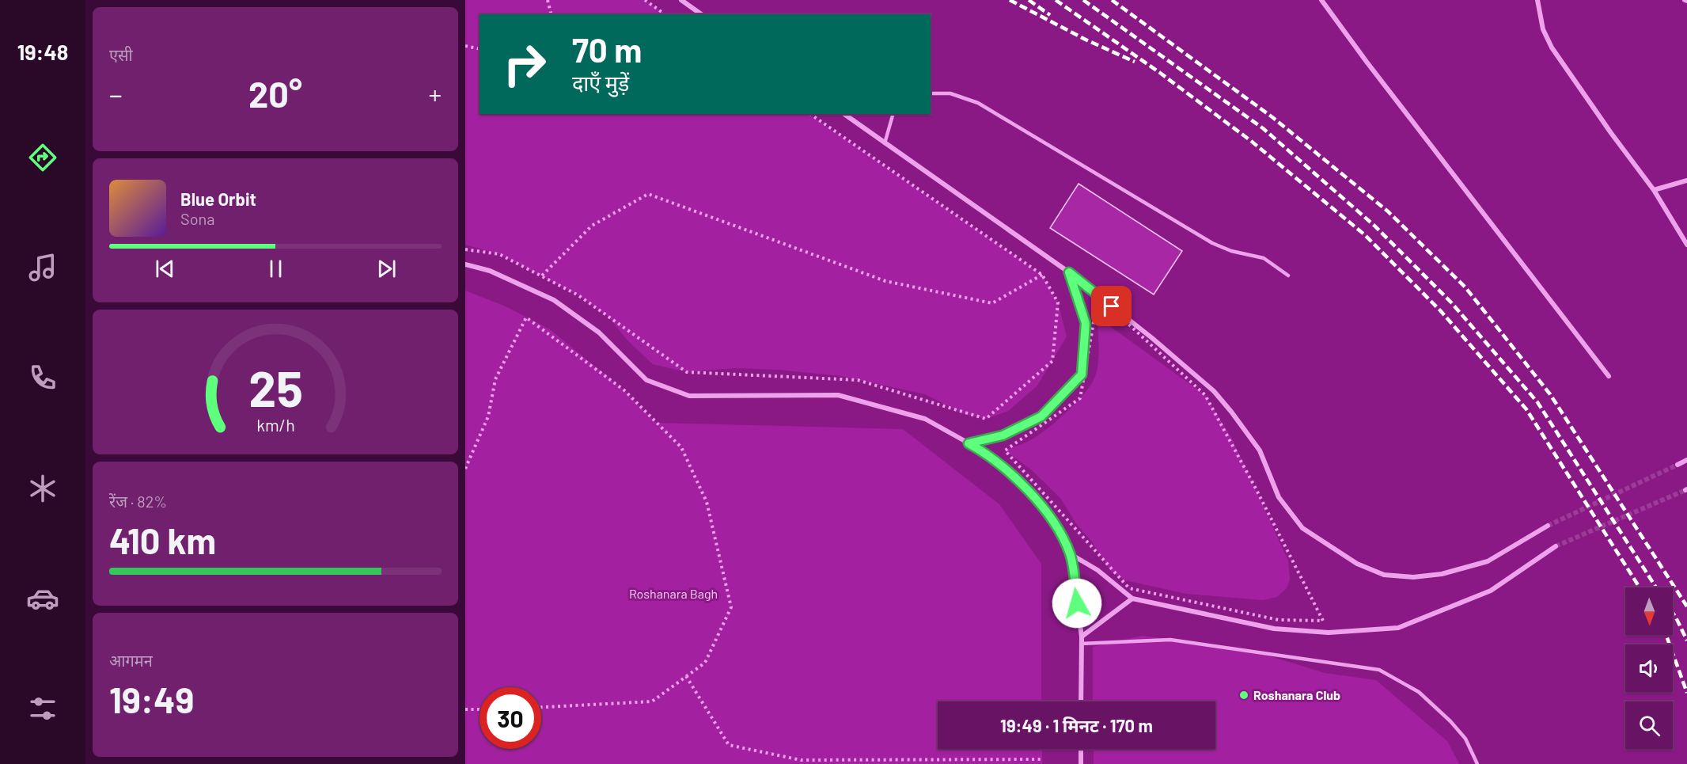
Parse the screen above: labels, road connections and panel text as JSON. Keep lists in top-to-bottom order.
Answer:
{
  "parks": ["Roshanara Bagh"],
  "places": ["Roshanara Club"],
  "north": "bottom",
  "page": {
    "tabs": "19:48",
    "tile": [
      "एसी",
      ["रेंज · 82%", "410 km"],
      ["आगमन", "19:49"]
    ],
    "turn": ["70 m", "दाएँ मुड़ें"],
    "heat": ["−", "20°", "+"],
    "song": ["Blue Orbit", "Sona"],
    "limit": "30",
    "trip": "19:49 · 1 मिनट · 170 m",
    "gauge": ["25", "km/h"]
  }
}
